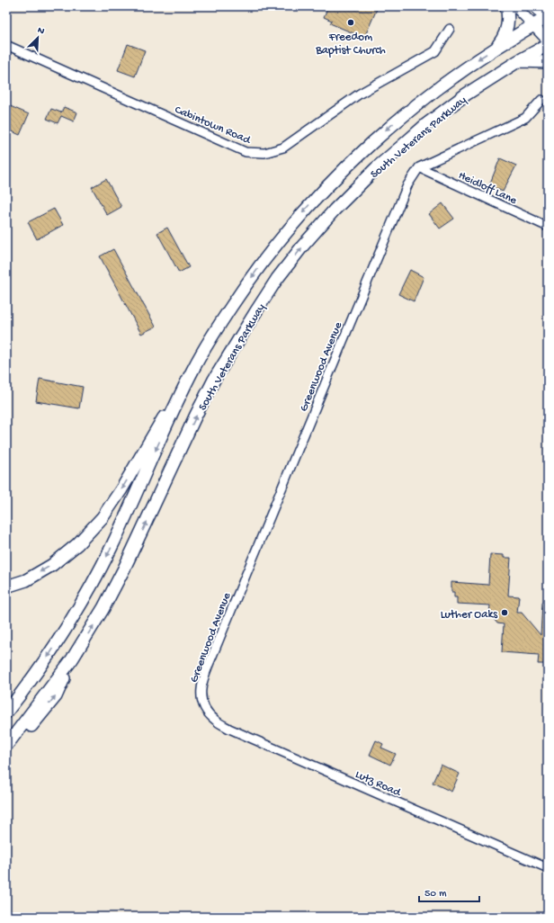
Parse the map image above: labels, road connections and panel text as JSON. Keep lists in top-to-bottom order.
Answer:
{
  "streets": {
    "highway": ["South Veterans Parkway"],
    "street": [
      "Cabintown Road",
      "Heidloff Lane",
      "Greenwood Avenue",
      "Lutz Road"
    ]
  },
  "crossings": [
    ["Heidloff Lane", "Greenwood Avenue"],
    ["Greenwood Avenue", "Lutz Road"]
  ],
  "places": ["Freedom Baptist Church", "Luther Oaks"],
  "scale_bar": "50 m",
  "north": "top right"
}
